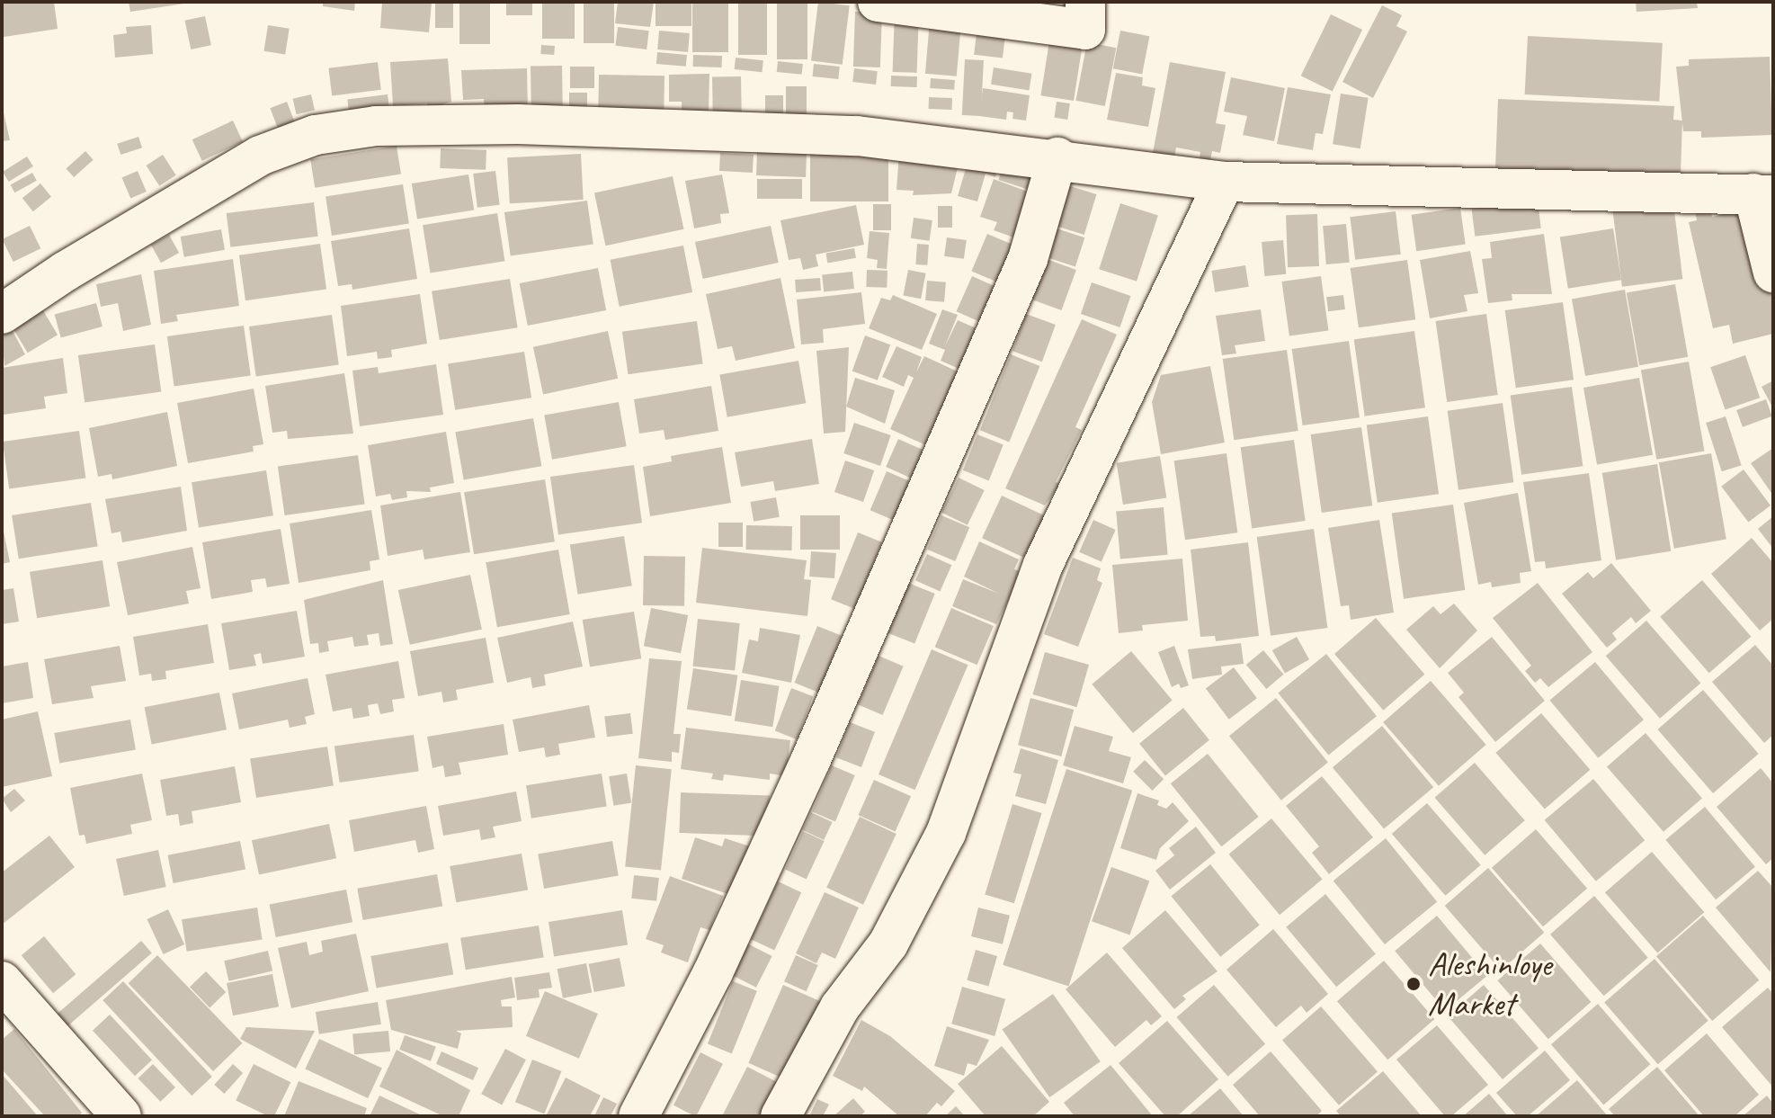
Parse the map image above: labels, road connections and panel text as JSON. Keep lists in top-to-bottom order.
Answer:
{
  "places": ["Aleshinloye Market"]
}
